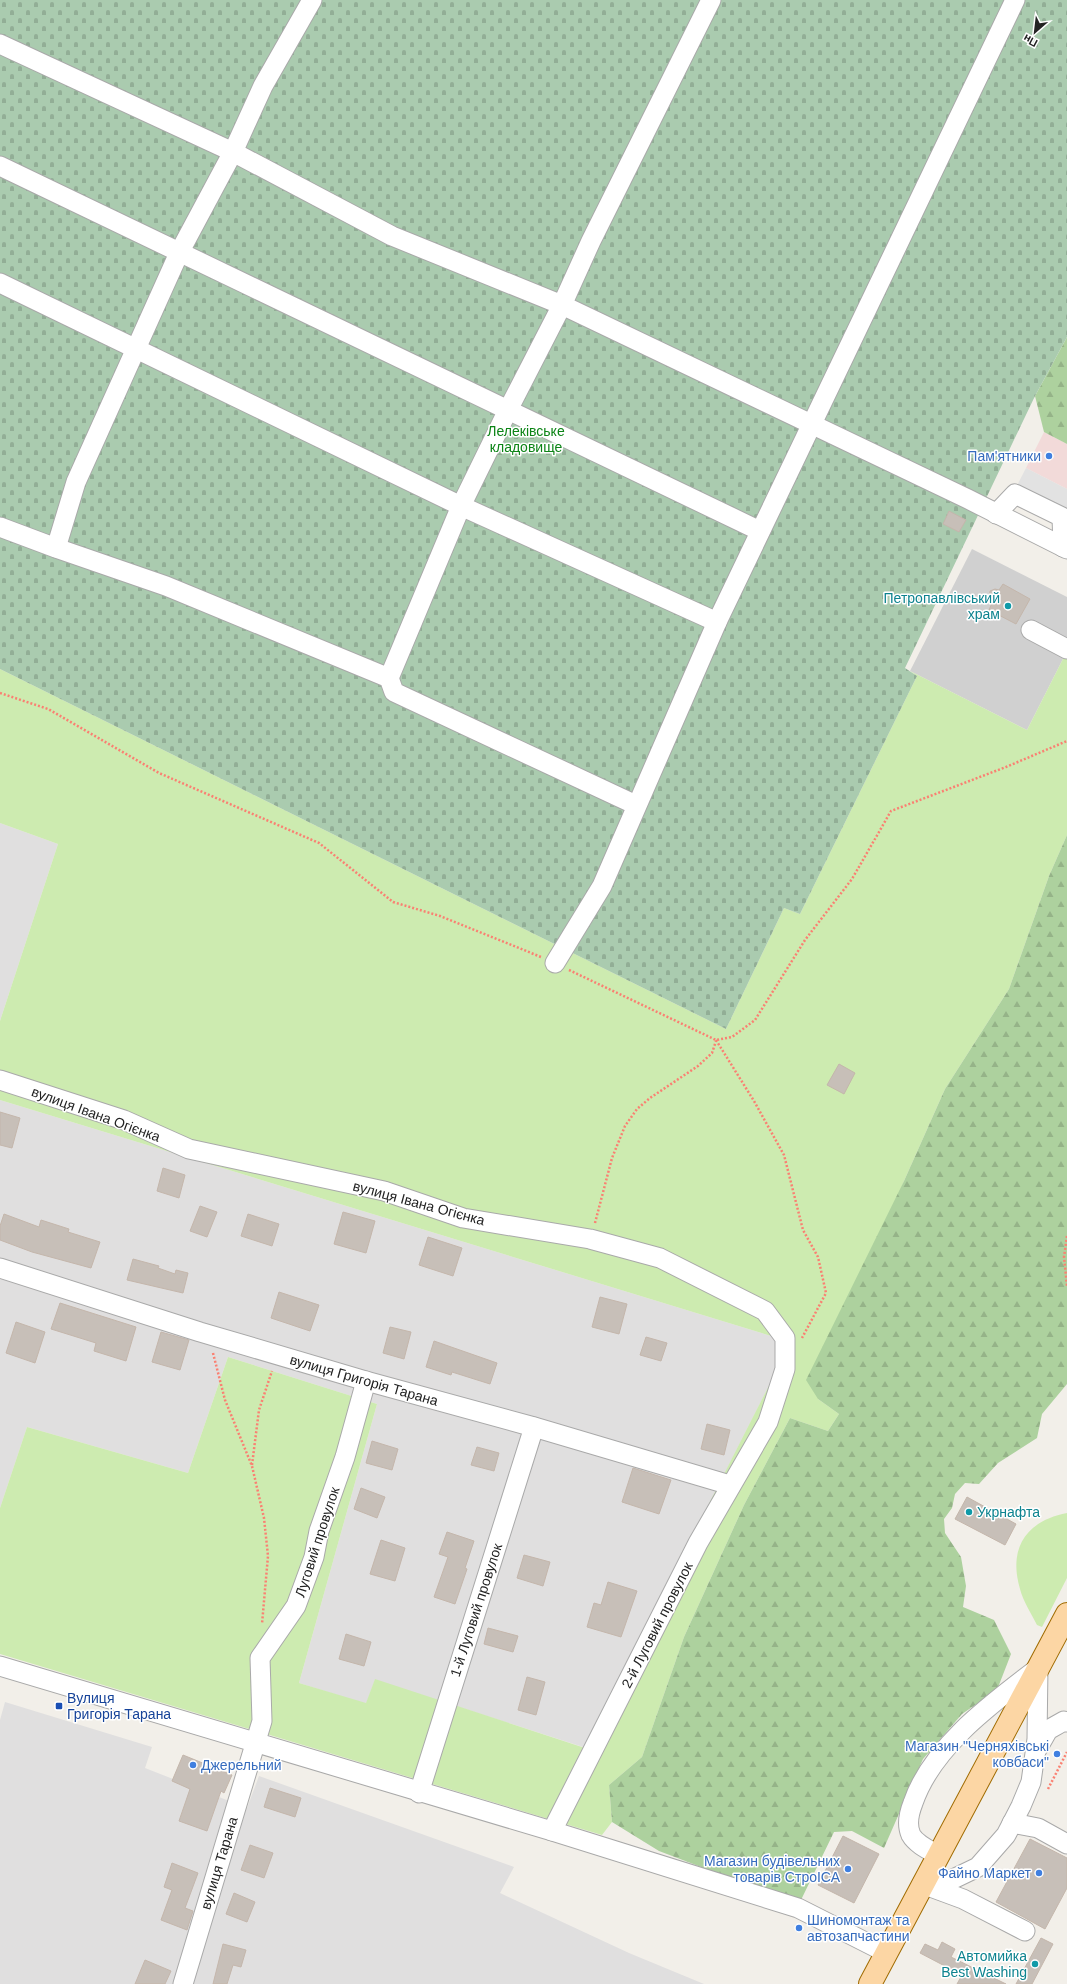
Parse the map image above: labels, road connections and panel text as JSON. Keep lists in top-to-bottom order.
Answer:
{
  "streets": {
    "street": [
      "вулиця Івана Огієнка",
      "вулиця Григорія Тарана",
      "Луговий провулок",
      "1-й Луговий провулок",
      "2-й Луговий провулок",
      "вулиця Тарана"
    ]
  },
  "crossings": [
    ["вулиця Івана Огієнка", "2-й Луговий провулок"],
    ["вулиця Григорія Тарана", "Луговий провулок"],
    ["вулиця Григорія Тарана", "1-й Луговий провулок"],
    ["вулиця Григорія Тарана", "2-й Луговий провулок"],
    ["Луговий провулок", "вулиця Тарана"]
  ],
  "parks": ["Лелеківське кладовище"],
  "places": {
    "other": [
      "Пам'ятники",
      "Петропавлівський храм",
      "Укрнафта",
      "Магазин \"Черняхівські ковбаси\"",
      "Джерельний",
      "Магазин будівельних товарів СтроІСА",
      "Файно Маркет",
      "Шиномонтаж та автозапчастини",
      "Автомийка Best Washing"
    ],
    "transit": ["Вулиця Григорія Тарана"]
  },
  "north": "bottom left"
}
